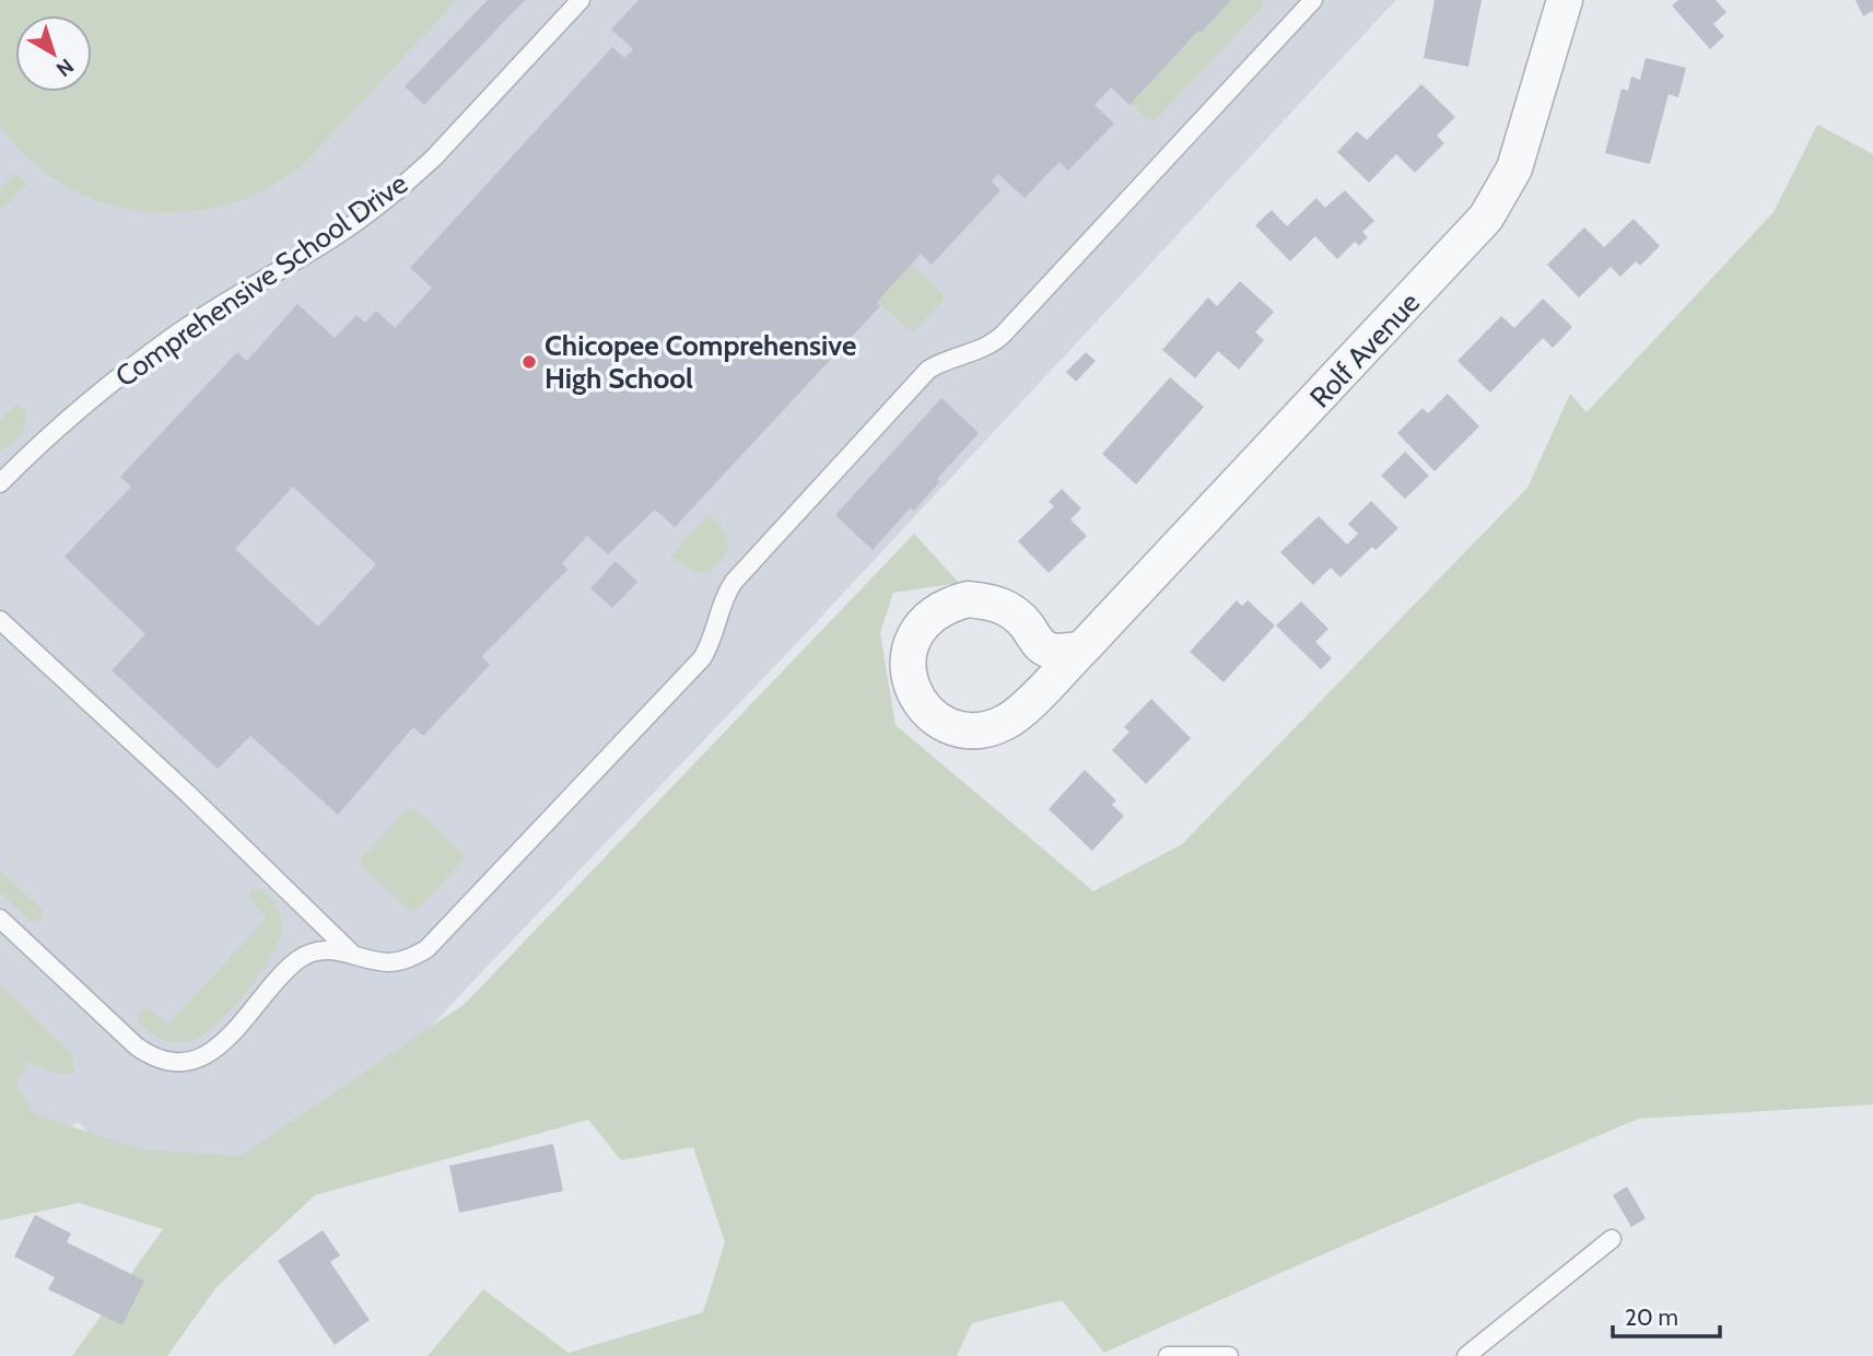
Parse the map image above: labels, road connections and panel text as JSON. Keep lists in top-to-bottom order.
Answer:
{
  "streets": {
    "street": ["Rolf Avenue"],
    "lane": ["Comprehensive School Drive"]
  },
  "places": ["Chicopee Comprehensive High School"],
  "scale_bar": "20 m",
  "north": "bottom right"
}
